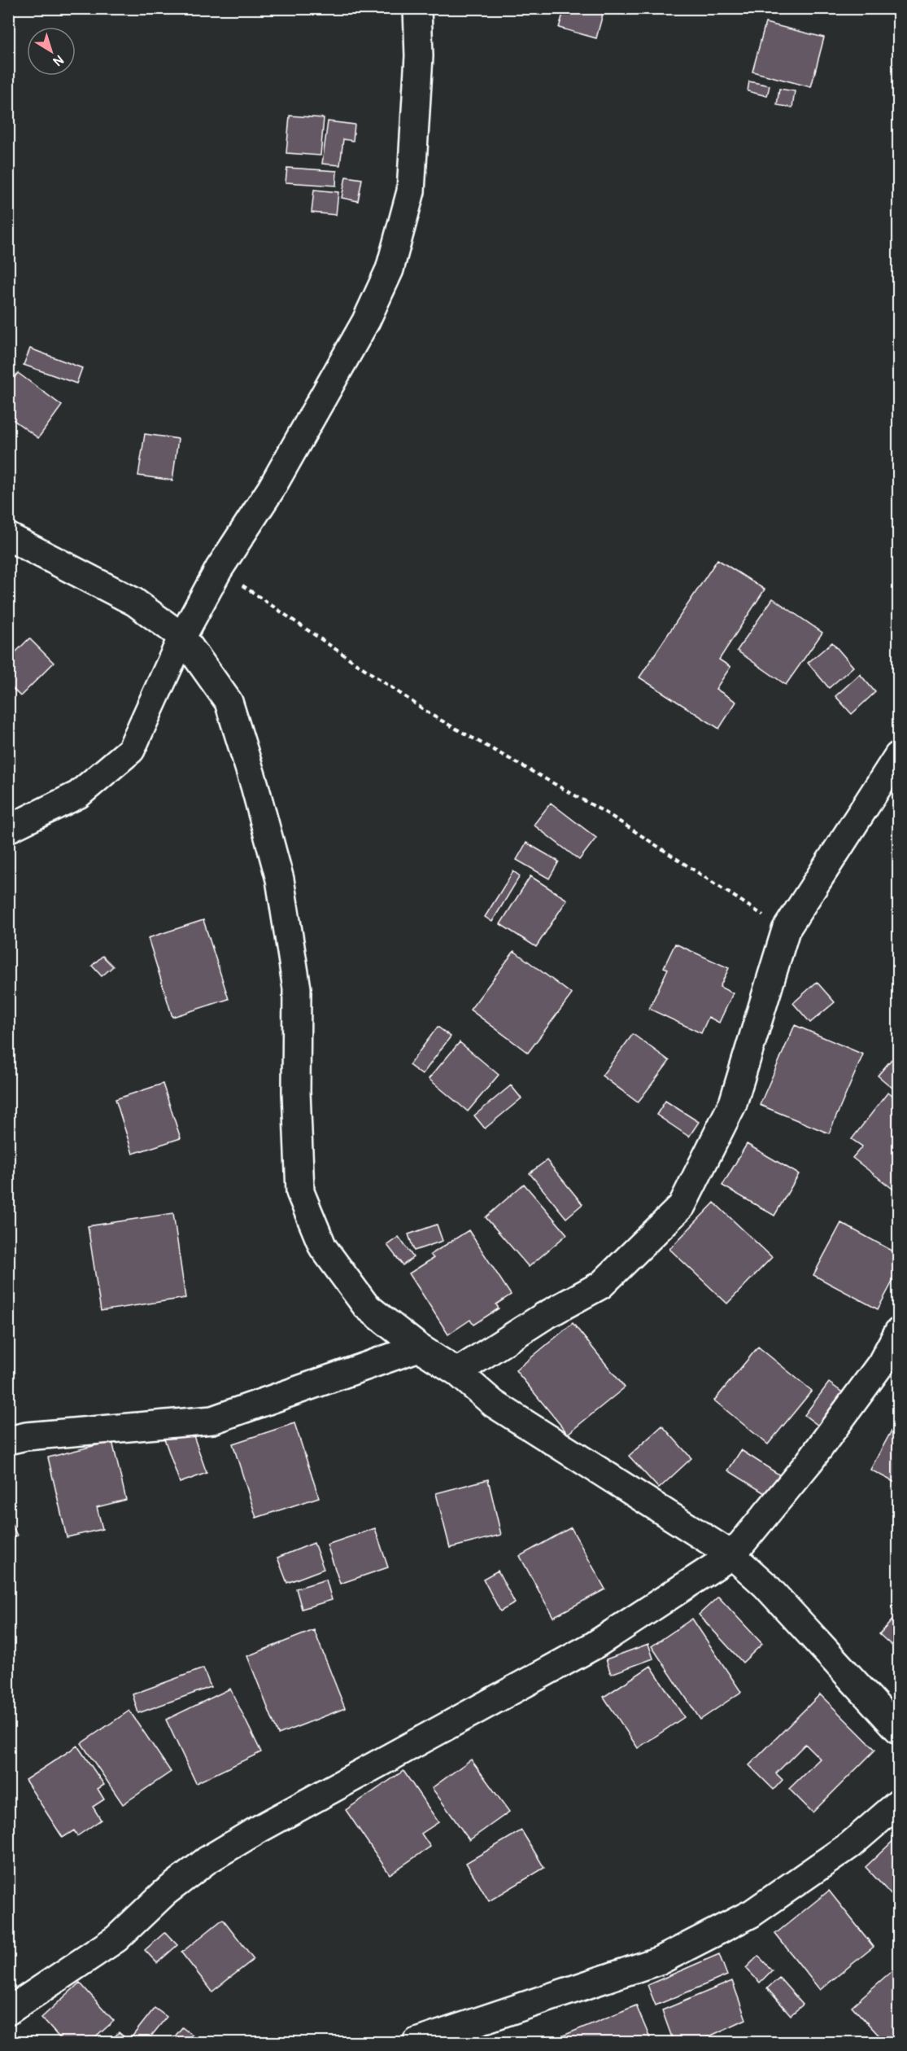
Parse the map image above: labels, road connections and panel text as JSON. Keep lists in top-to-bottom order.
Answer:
{
  "north": "bottom right"
}
